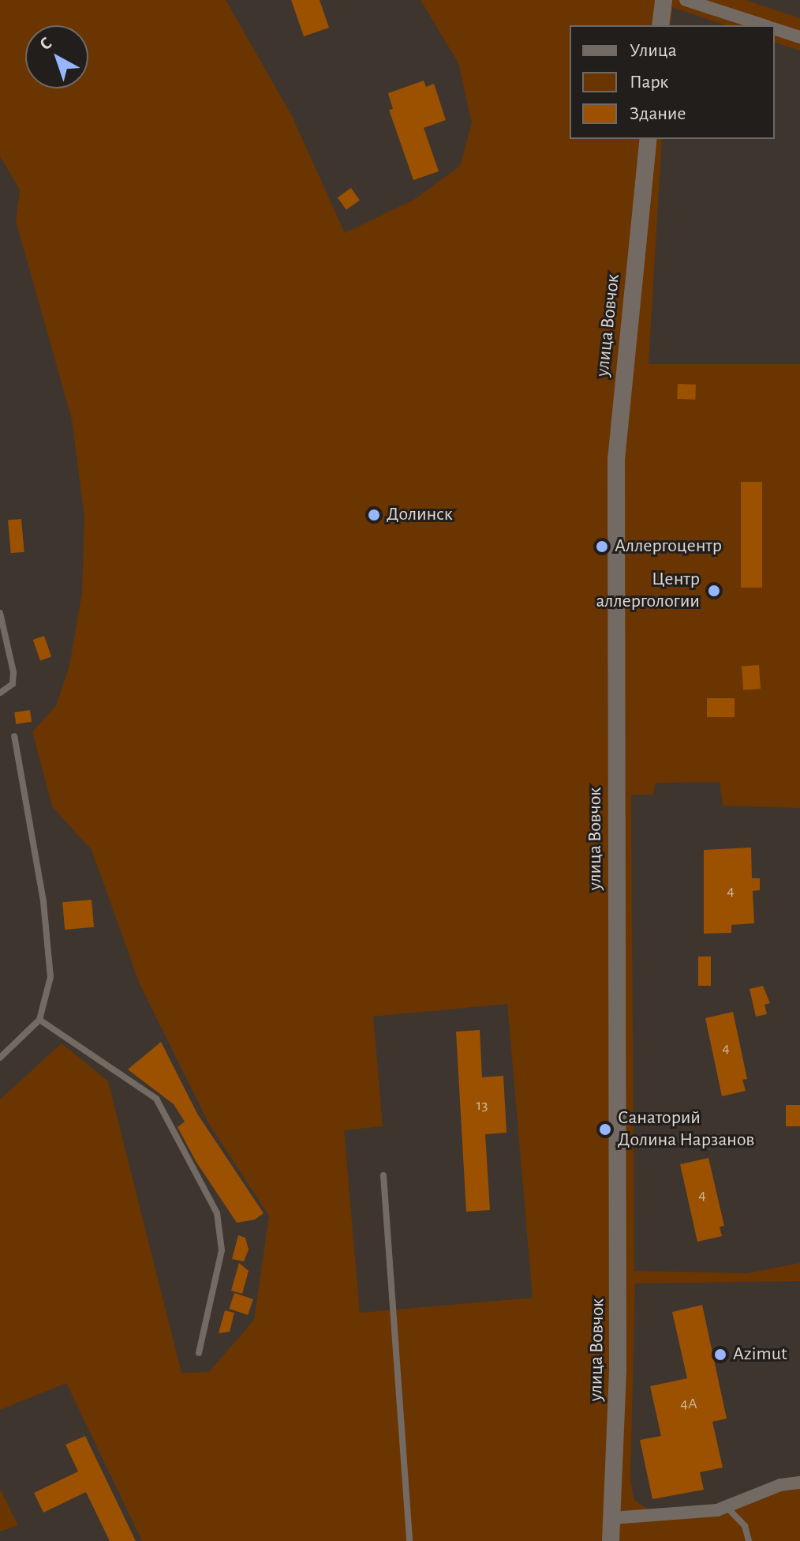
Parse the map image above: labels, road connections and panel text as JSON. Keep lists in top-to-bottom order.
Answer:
{
  "streets": {
    "street": ["улица Вовчок"]
  },
  "places": [
    "Долинск",
    "Аллергоцентр",
    "Центр аллергологии",
    "Санаторий Долина Нарзанов",
    "Azimut"
  ],
  "house_numbers": [
    "4",
    "4",
    "13",
    "4",
    "4А"
  ],
  "legend": ["Улица", "Парк", "Здание"],
  "north": "top left"
}
